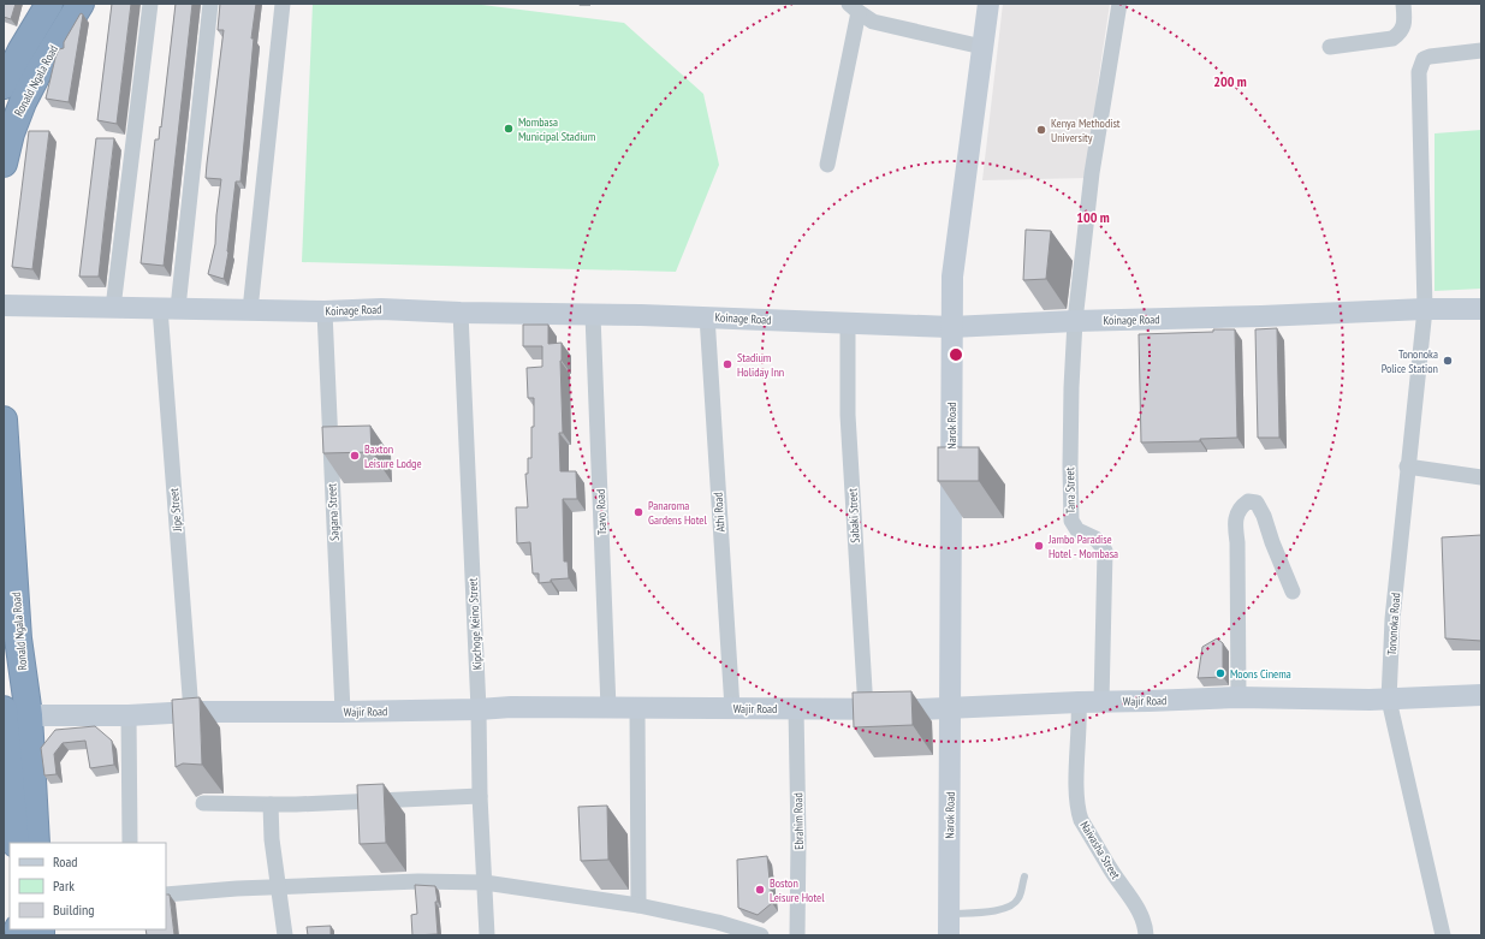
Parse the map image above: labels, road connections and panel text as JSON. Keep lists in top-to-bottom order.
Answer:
{
  "streets": {
    "highway": ["Ronald Ngala Road"],
    "street": [
      "Koinage Road",
      "Narok Road",
      "Tana Street",
      "Jipe Street",
      "Sagana Street",
      "Tsavo Road",
      "Athi Road",
      "Sabaki Street",
      "Kipchoge Keino Street",
      "Tononoka Road",
      "Wajir Road",
      "Ebrahim Road",
      "Naivasha Street"
    ]
  },
  "crossings": [
    ["Ronald Ngala Road", "Wajir Road"],
    ["Koinage Road", "Narok Road"],
    ["Koinage Road", "Tana Street"],
    ["Koinage Road", "Jipe Street"],
    ["Koinage Road", "Sagana Street"],
    ["Koinage Road", "Tsavo Road"],
    ["Koinage Road", "Athi Road"],
    ["Koinage Road", "Sabaki Street"],
    ["Koinage Road", "Kipchoge Keino Street"],
    ["Koinage Road", "Tononoka Road"],
    ["Narok Road", "Wajir Road"],
    ["Tana Street", "Wajir Road"],
    ["Jipe Street", "Wajir Road"],
    ["Sagana Street", "Wajir Road"],
    ["Tsavo Road", "Wajir Road"],
    ["Athi Road", "Wajir Road"],
    ["Sabaki Street", "Wajir Road"],
    ["Kipchoge Keino Street", "Wajir Road"],
    ["Tononoka Road", "Wajir Road"],
    ["Wajir Road", "Ebrahim Road"],
    ["Wajir Road", "Naivasha Street"]
  ],
  "places": [
    "Mombasa Municipal Stadium",
    "Kenya Methodist University",
    "Tononoka Police Station",
    "Stadium Holiday Inn",
    "Baxton Leisure Lodge",
    "Panaroma Gardens Hotel",
    "Jambo Paradise Hotel - Mombasa",
    "Moons Cinema",
    "Boston Leisure Hotel"
  ],
  "legend": ["Road", "Park", "Building"],
  "rings": ["200 m", "100 m"]
}
